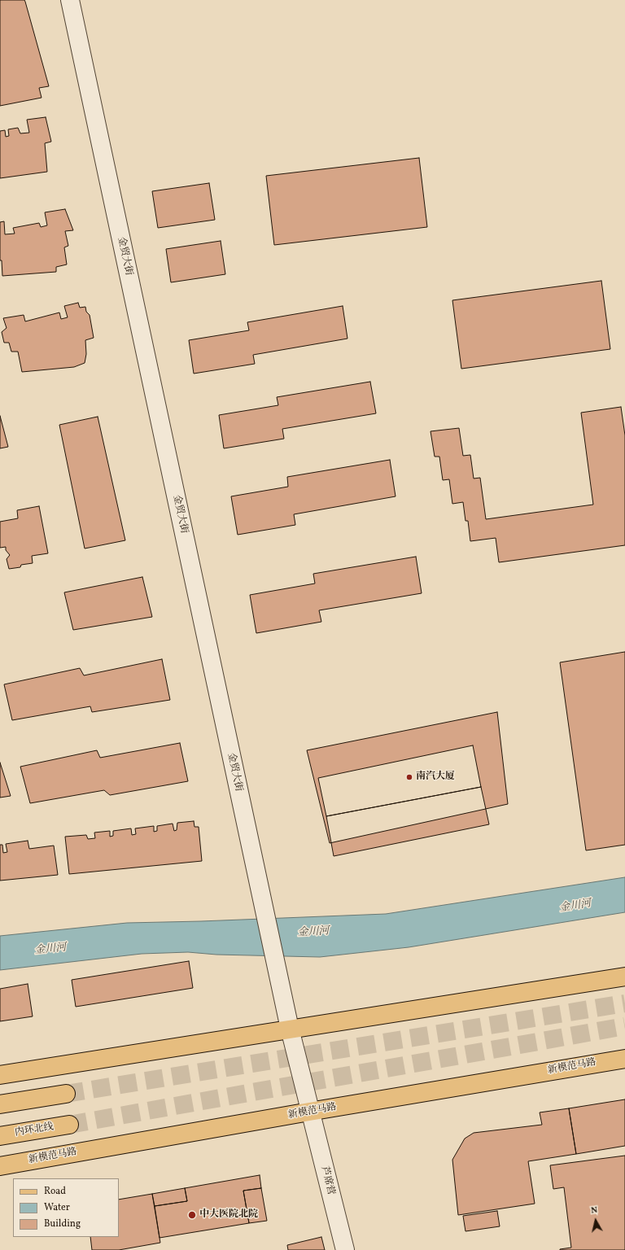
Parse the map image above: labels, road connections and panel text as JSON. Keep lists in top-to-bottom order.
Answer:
{
  "streets": {
    "main road": ["新模范马路", "内环北线"],
    "street": ["金贸大街", "芦席营"]
  },
  "crossings": [
    ["金贸大街", "芦席营"],
    ["新模范马路", "芦席营"]
  ],
  "water": ["金川河"],
  "places": ["南汽大厦", "中大医院北院"],
  "legend": ["Road", "Water", "Building"],
  "north": "top"
}
